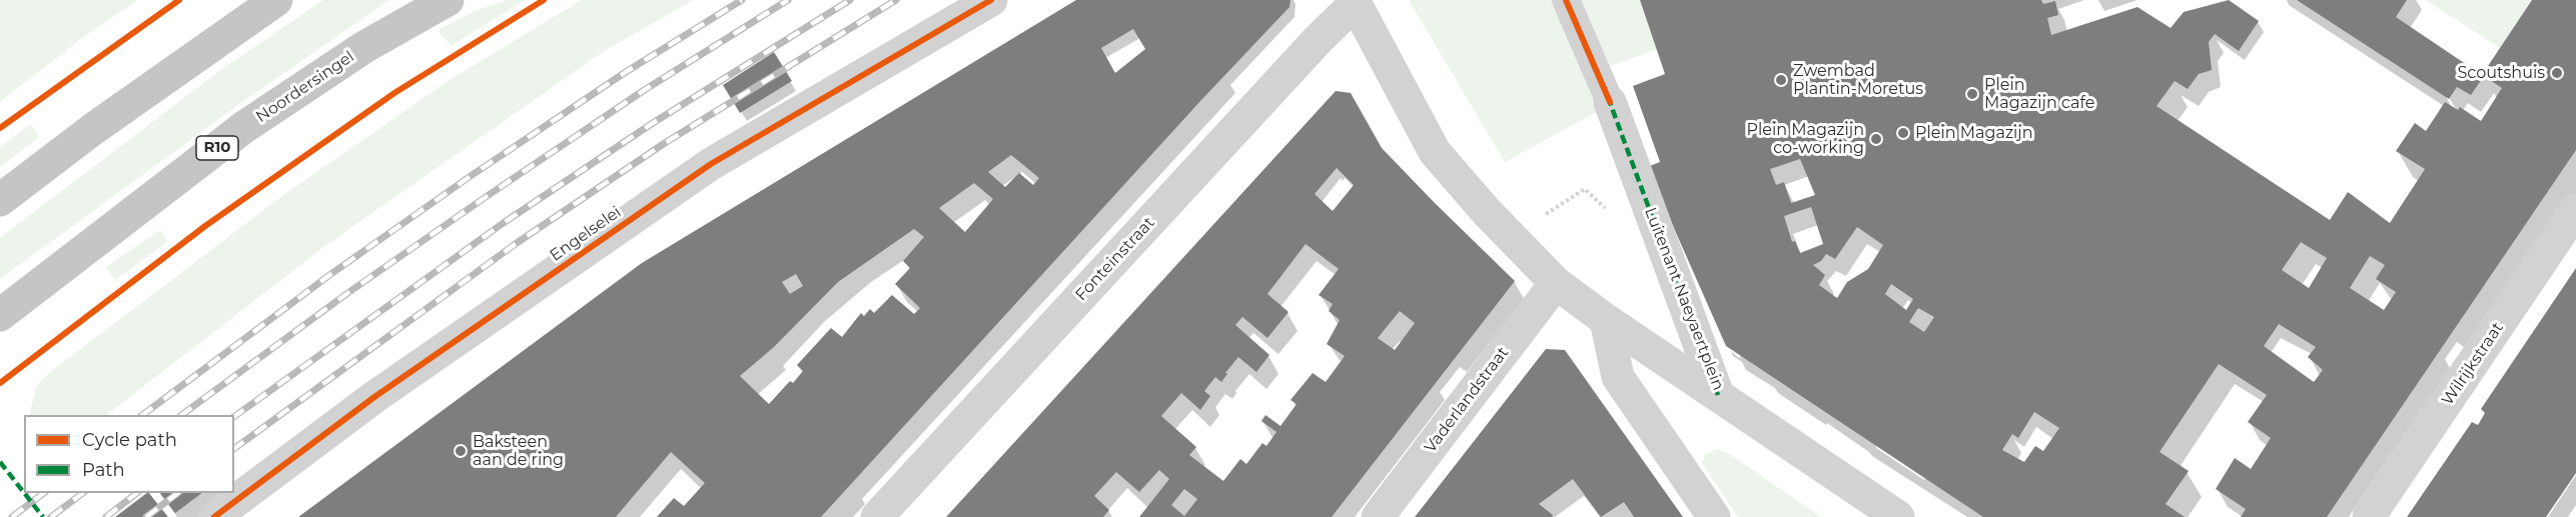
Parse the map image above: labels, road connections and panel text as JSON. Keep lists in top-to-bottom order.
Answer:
{
  "streets": {
    "main road": ["Noordersingel", "R10"],
    "street": [
      "Engelselei",
      "Fonteinstraat",
      "Luitenant Naeyaertplein",
      "Wilrijkstraat",
      "Vaderlandstraat"
    ]
  },
  "places": [
    "Scoutshuis",
    "Zwembad Plantin-Moretus",
    "Plein Magazijn cafe",
    "Plein Magazijn",
    "Plein Magazijn co-working",
    "Baksteen aan de ring"
  ],
  "legend": ["Cycle path", "Path"]
}
